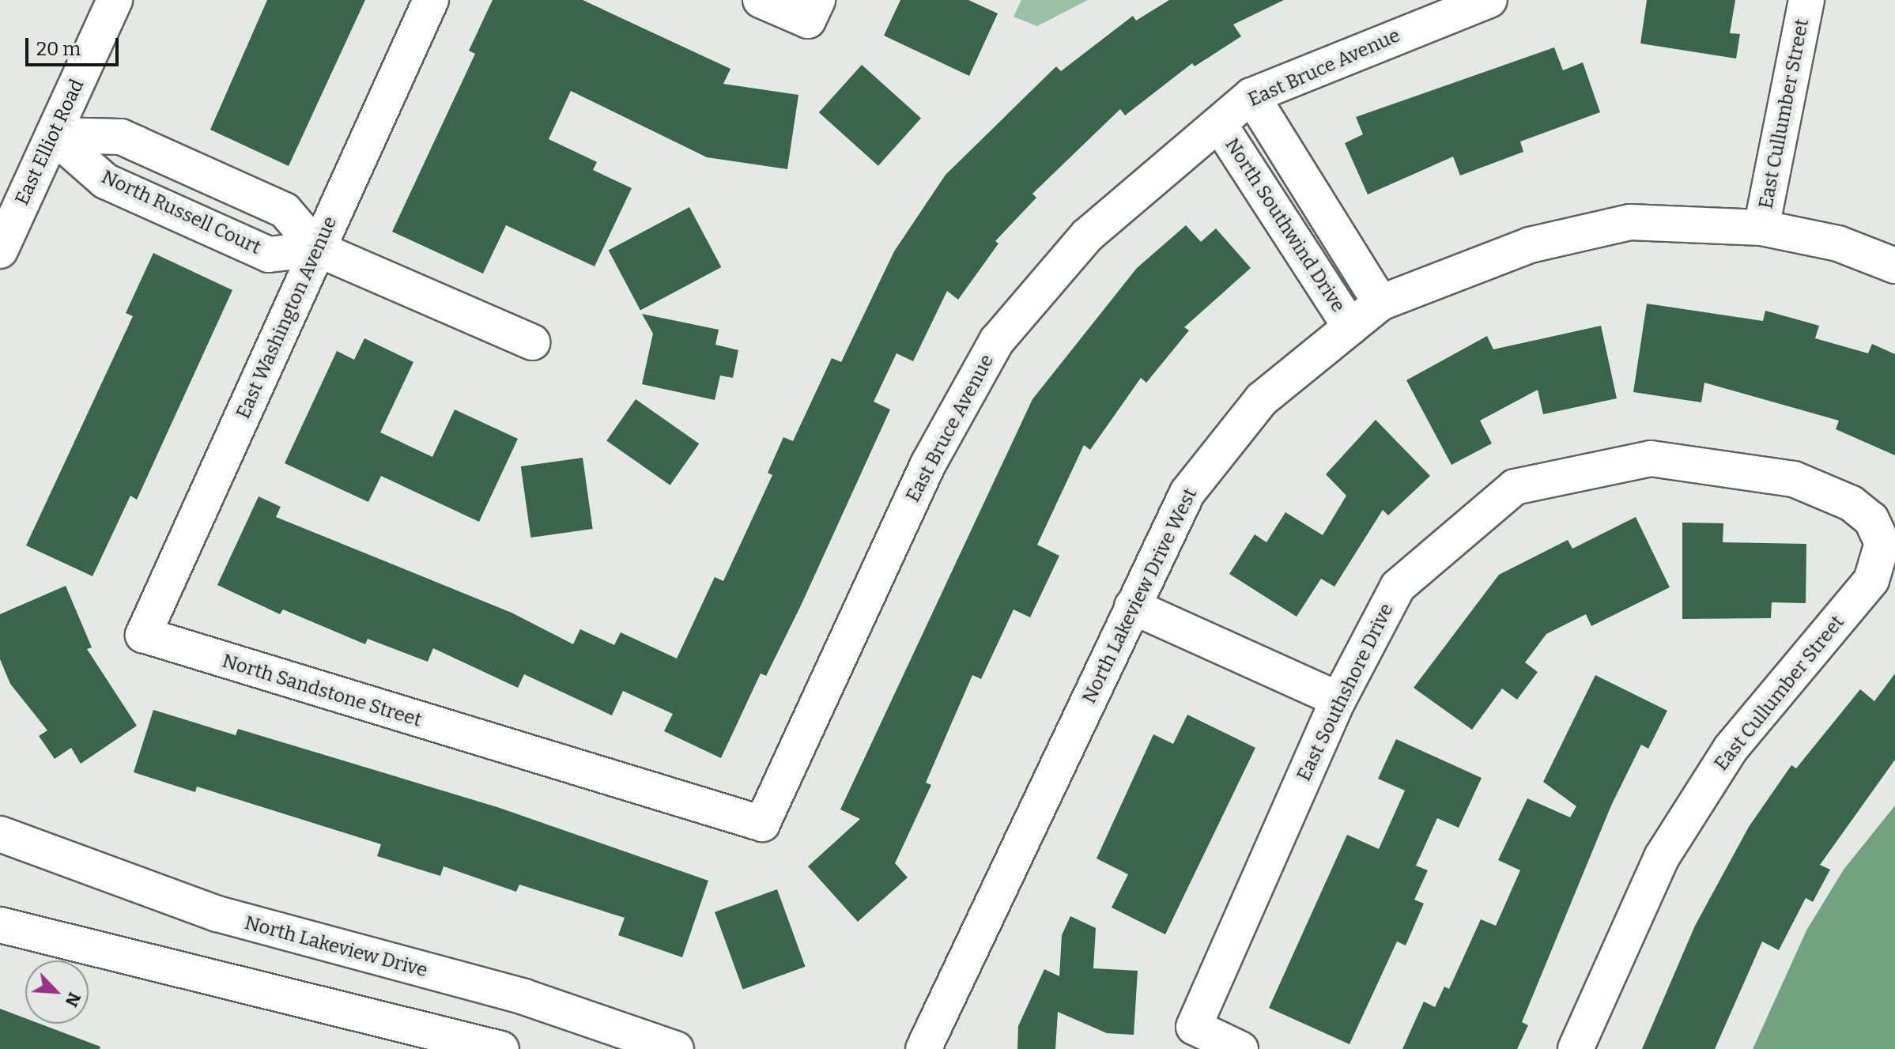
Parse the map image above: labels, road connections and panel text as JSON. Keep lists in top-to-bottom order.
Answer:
{
  "streets": {
    "street": [
      "East Bruce Avenue",
      "East Cullumber Street",
      "East Elliot Road",
      "North Russell Court",
      "North Southwind Drive",
      "East Washington Avenue",
      "North Lakeview Drive West",
      "North Sandstone Street",
      "East Southshore Drive",
      "North Lakeview Drive"
    ]
  },
  "crossings": [
    ["East Bruce Avenue", "North Southwind Drive"],
    ["East Bruce Avenue", "North Sandstone Street"],
    ["East Cullumber Street", "North Lakeview Drive West"],
    ["East Cullumber Street", "East Southshore Drive"],
    ["East Elliot Road", "North Russell Court"],
    ["North Russell Court", "East Washington Avenue"],
    ["North Southwind Drive", "North Lakeview Drive West"],
    ["East Washington Avenue", "North Sandstone Street"]
  ],
  "scale_bar": "20 m",
  "north": "bottom right"
}
